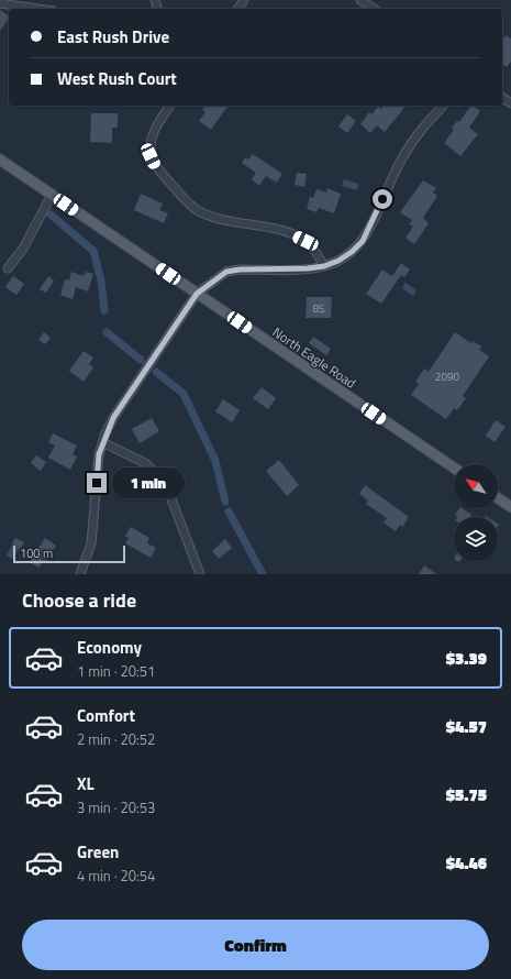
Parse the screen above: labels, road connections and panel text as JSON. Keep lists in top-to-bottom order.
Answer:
{
  "streets": {
    "main road": ["North Eagle Road"]
  },
  "house_numbers": ["85", "2090"],
  "scale_bar": "100 m",
  "north": "top left",
  "page": {
    "banner": ["East Rush Drive", "West Rush Court"],
    "bubble": "1 min",
    "scale": "100 m",
    "heading": "Choose a ride",
    "list": [
      {
        "name": "Economy",
        "note": "1 min · 20:51",
        "value": "$3.39"
      },
      {
        "name": "Comfort",
        "note": "2 min · 20:52",
        "value": "$4.57"
      },
      {
        "name": "XL",
        "note": "3 min · 20:53",
        "value": "$5.75"
      },
      {
        "name": "Green",
        "note": "4 min · 20:54",
        "value": "$4.46"
      }
    ],
    "buttons": "Confirm"
  }
}
